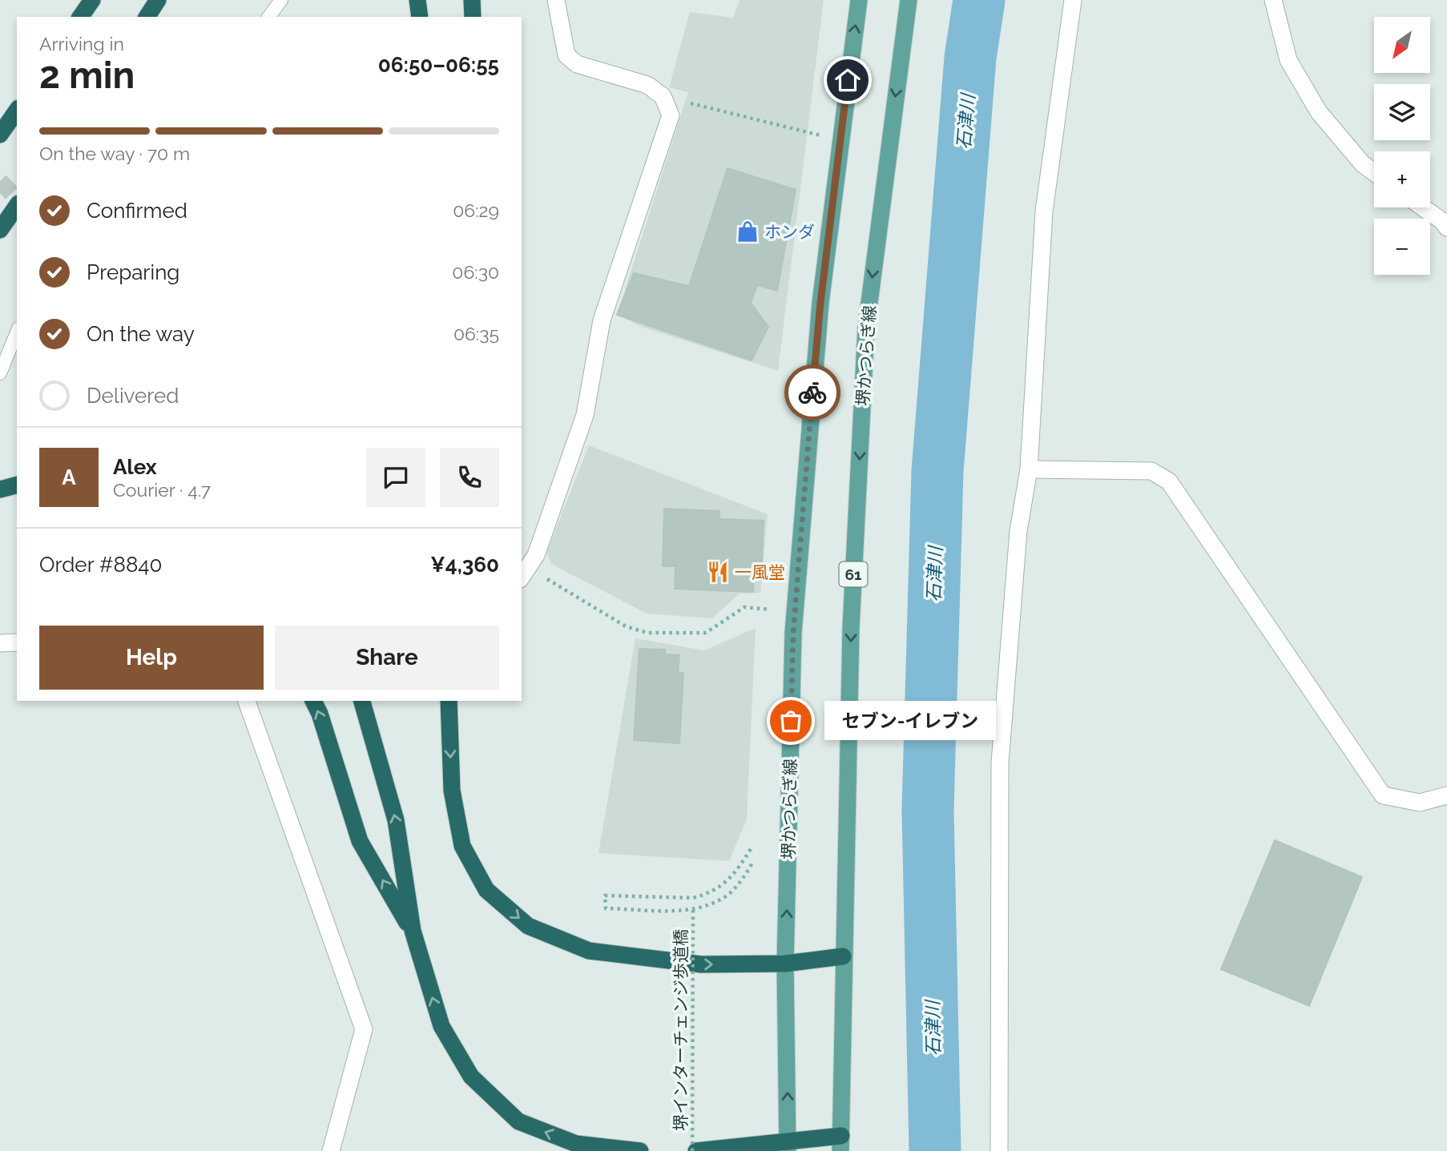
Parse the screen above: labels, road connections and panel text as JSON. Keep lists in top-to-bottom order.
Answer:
{
  "streets": {
    "main road": ["堺かつらぎ線", "61"],
    "path": ["堺インターチェンジ歩道橋"]
  },
  "water": ["石津川"],
  "places": {
    "shop": ["ホンダ"],
    "restaurant": ["一風堂"],
    "other": ["セブン-イレブン"]
  },
  "north": "bottom left",
  "page": {
    "map_buttons": ["+", "−"],
    "heading": ["2 min", "Arriving in", "06:50–06:55"],
    "panel": [
      "Alex",
      "Courier · 4.7",
      "Order #8840",
      "¥4,360"
    ],
    "bar": "On the way · 70 m",
    "list": [
      ["Confirmed", "06:29"],
      ["Preparing", "06:30"],
      ["On the way", "06:35"],
      "Delivered"
    ],
    "round": "A",
    "buttons": ["Help", "Share"],
    "bubble": "セブン-イレブン"
  }
}
